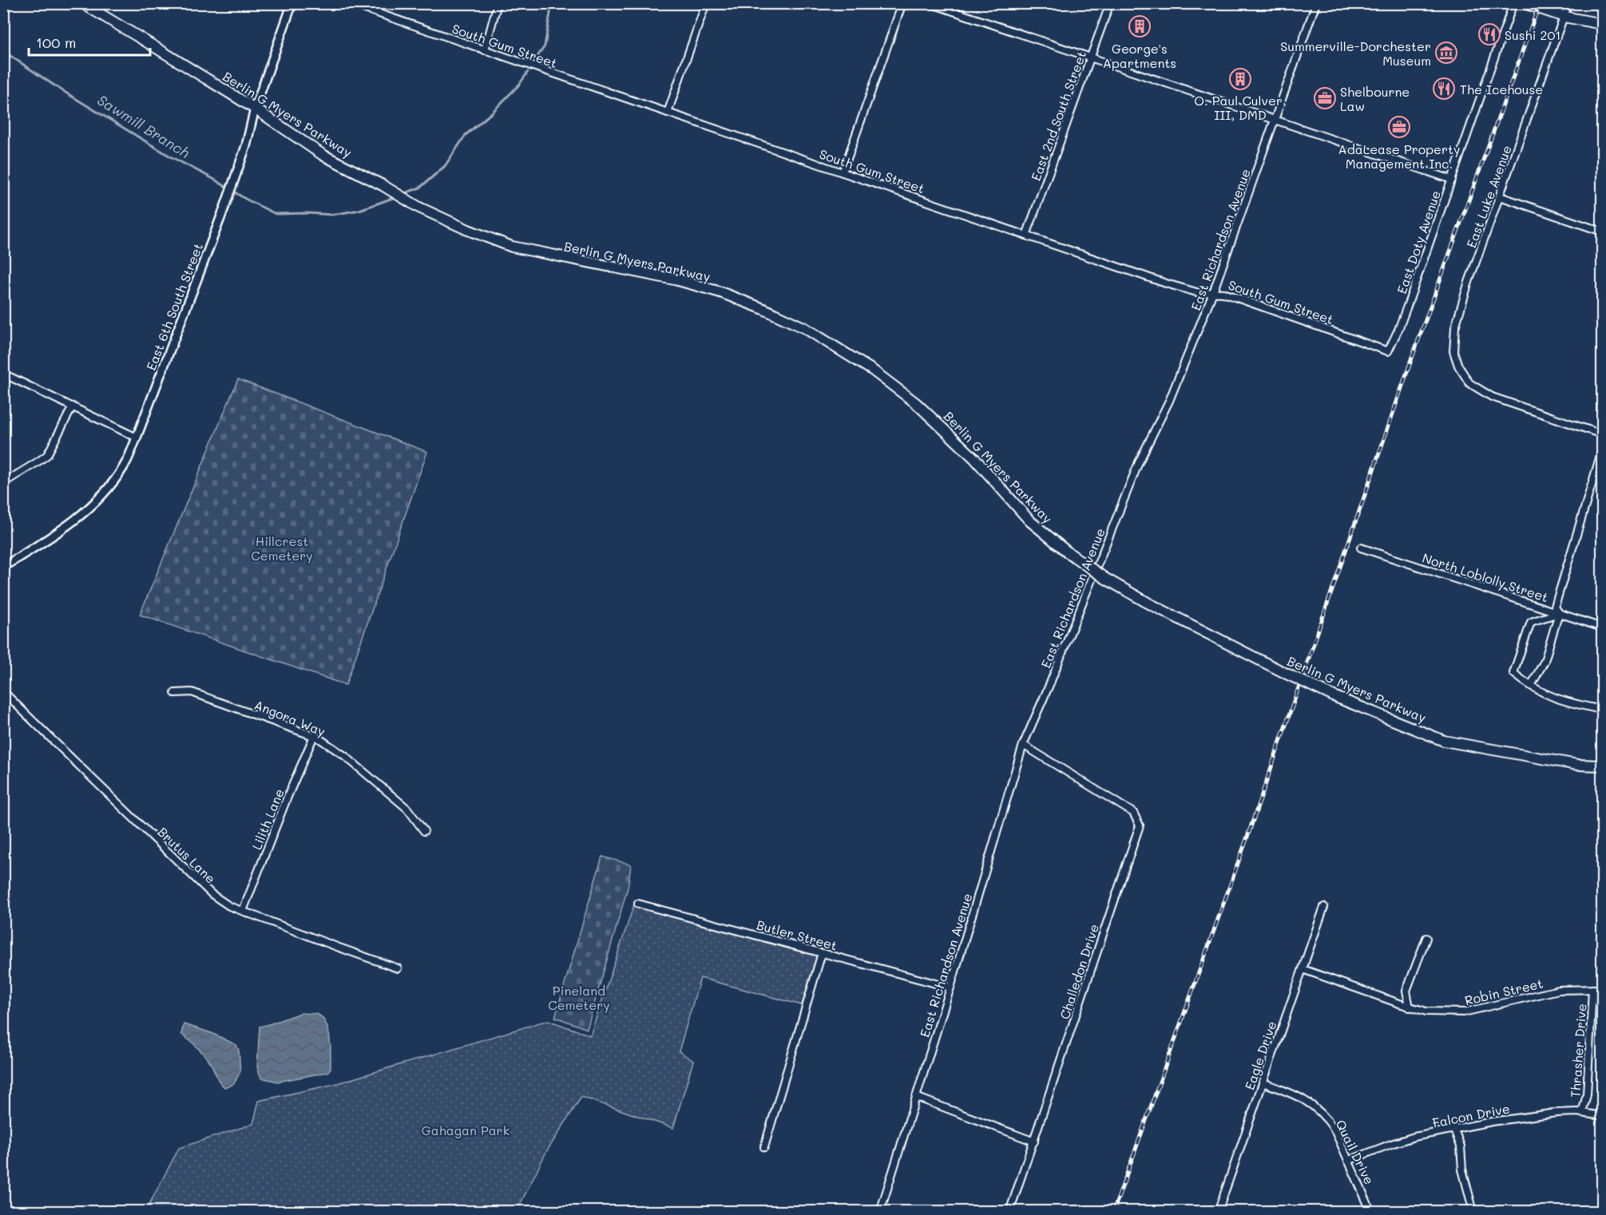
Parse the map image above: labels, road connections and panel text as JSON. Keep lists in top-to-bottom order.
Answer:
{
  "streets": {
    "main road": ["Berlin G Myers Parkway"],
    "street": [
      "South Gum Street",
      "East 2nd South Street",
      "East Luke Avenue",
      "East Richardson Avenue",
      "East Doty Avenue",
      "East 6th South Street",
      "North Loblolly Street",
      "Angora Way",
      "Lilith Lane",
      "Brutus Lane",
      "Butler Street",
      "Challedon Drive",
      "Robin Street",
      "Thrasher Drive",
      "Eagle Drive",
      "Falcon Drive",
      "Quail Drive"
    ]
  },
  "crossings": [
    ["South Gum Street", "East 2nd South Street"],
    ["South Gum Street", "East Richardson Avenue"],
    ["South Gum Street", "East Doty Avenue"],
    ["Berlin G Myers Parkway", "East 6th South Street"],
    ["East Richardson Avenue", "Butler Street"],
    ["East Richardson Avenue", "Challedon Drive"],
    ["Angora Way", "Lilith Lane"],
    ["Lilith Lane", "Brutus Lane"],
    ["Robin Street", "Thrasher Drive"],
    ["Robin Street", "Eagle Drive"],
    ["Thrasher Drive", "Falcon Drive"],
    ["Eagle Drive", "Quail Drive"],
    ["Falcon Drive", "Quail Drive"]
  ],
  "water": ["Sawmill Branch"],
  "parks": ["Hillcrest Cemetery", "Pineland Cemetery", "Gahagan Park"],
  "places": {
    "building": ["George's Apartments", "O. Paul Culver, III, DMD"],
    "restaurant": ["Sushi 201", "The Icehouse"],
    "museum": ["Summerville-Dorchester Museum"],
    "office": ["Shelbourne Law", "AdaLease Property Management Inc."]
  },
  "scale_bar": "100 m"
}
